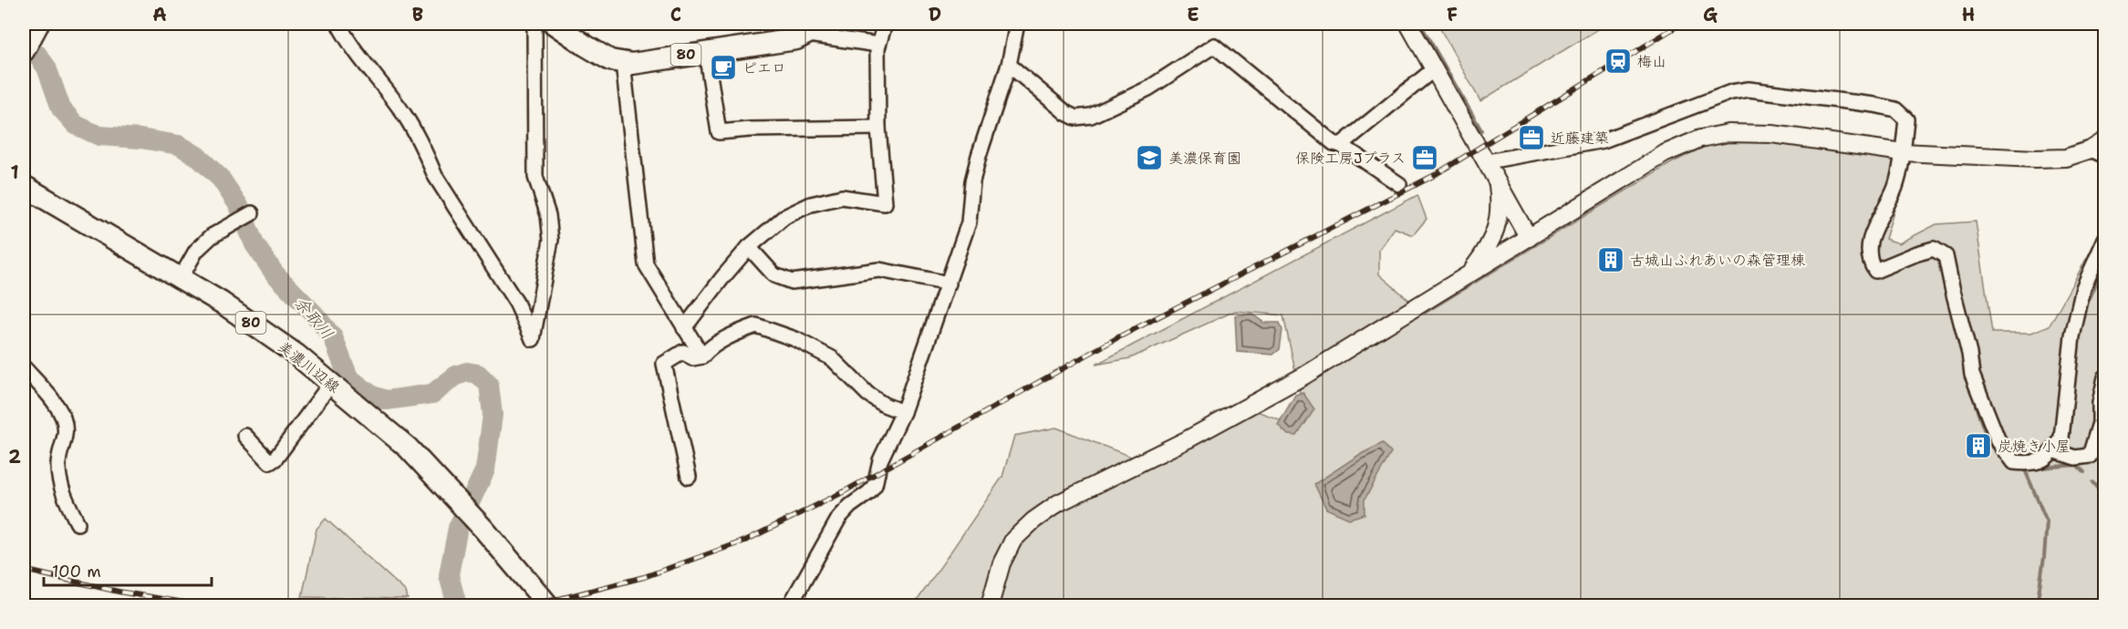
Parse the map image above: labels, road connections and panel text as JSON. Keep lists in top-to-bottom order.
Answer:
{
  "streets": {
    "main road": ["80", "美濃川辺線"]
  },
  "water": ["余取川"],
  "places": {
    "station": ["梅山"],
    "cafe": ["ピエロ"],
    "office": ["近藤建築", "保険工房Jプラス"],
    "school or university": ["美濃保育園"],
    "building": ["古城山ふれあいの森管理棟", "炭焼き小屋"]
  },
  "scale_bar": "100 m",
  "grid": {
    "columns": [
      "A",
      "B",
      "C",
      "D",
      "E",
      "F",
      "G",
      "H"
    ],
    "rows": ["1", "2"]
  }
}
